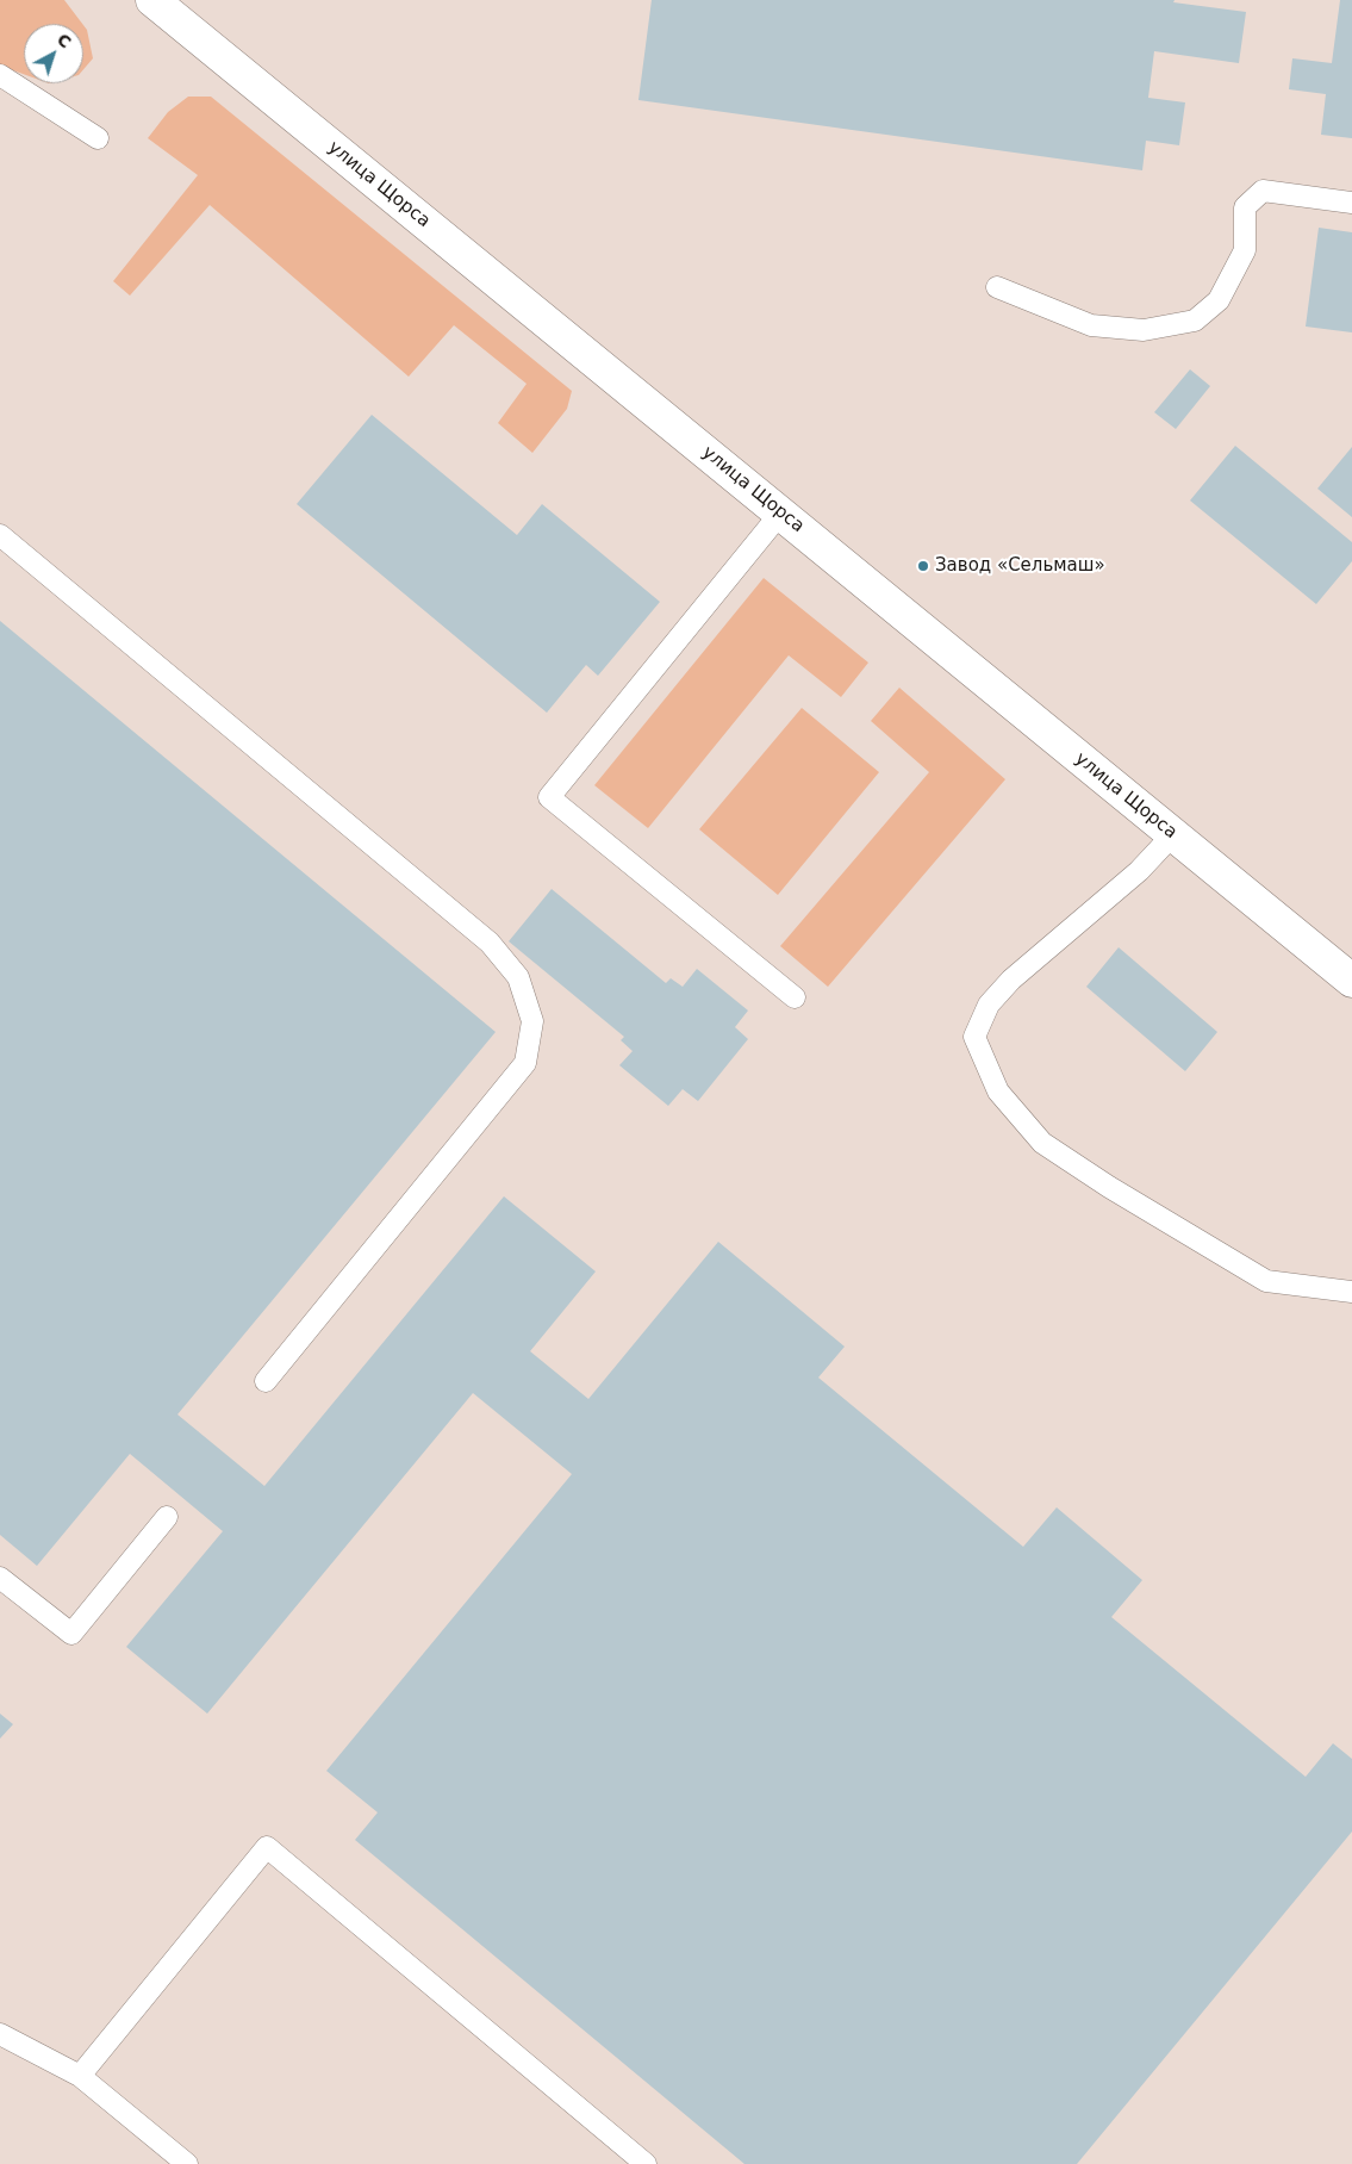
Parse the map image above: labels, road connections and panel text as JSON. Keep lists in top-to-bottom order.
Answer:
{
  "streets": {
    "main road": ["улица Щорса"]
  },
  "places": ["Завод «Сельмаш»"],
  "north": "top right"
}
